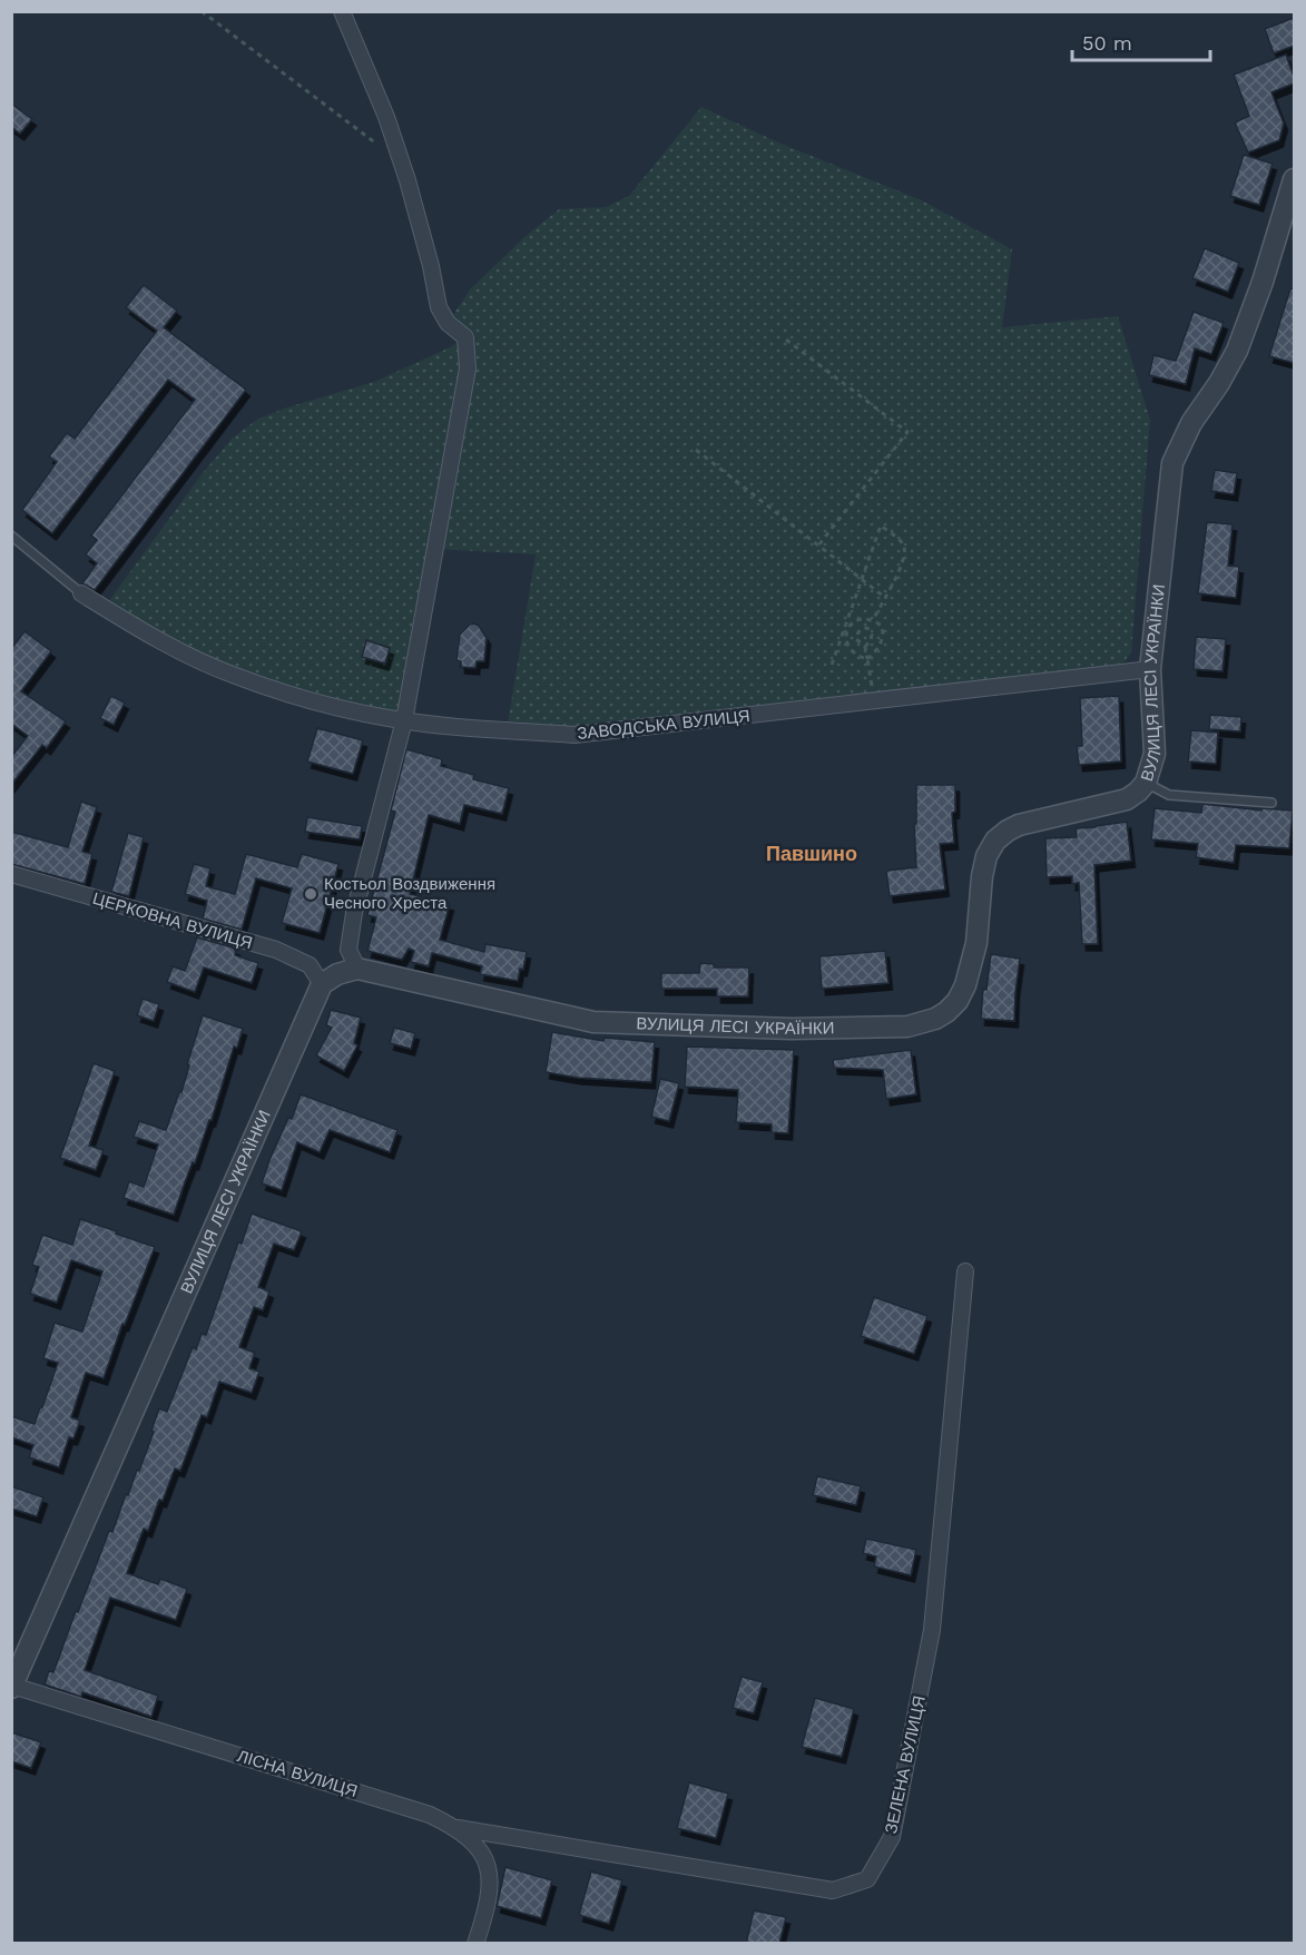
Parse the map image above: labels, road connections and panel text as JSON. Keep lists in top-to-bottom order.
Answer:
{
  "streets": {
    "street": [
      "ВУЛИЦЯ ЛЕСІ УКРАЇНКИ",
      "ЗАВОДСЬКА ВУЛИЦЯ",
      "ЦЕРКОВНА ВУЛИЦЯ",
      "ЗЕЛЕНА ВУЛИЦЯ",
      "ЛІСНА ВУЛИЦЯ"
    ]
  },
  "crossings": [
    ["ВУЛИЦЯ ЛЕСІ УКРАЇНКИ", "ЗАВОДСЬКА ВУЛИЦЯ"],
    ["ВУЛИЦЯ ЛЕСІ УКРАЇНКИ", "ЦЕРКОВНА ВУЛИЦЯ"],
    ["ВУЛИЦЯ ЛЕСІ УКРАЇНКИ", "ЛІСНА ВУЛИЦЯ"],
    ["ЗЕЛЕНА ВУЛИЦЯ", "ЛІСНА ВУЛИЦЯ"]
  ],
  "districts": ["Павшино"],
  "places": ["Костьол Воздвиження Чесного Хреста"],
  "scale_bar": "50 m"
}
